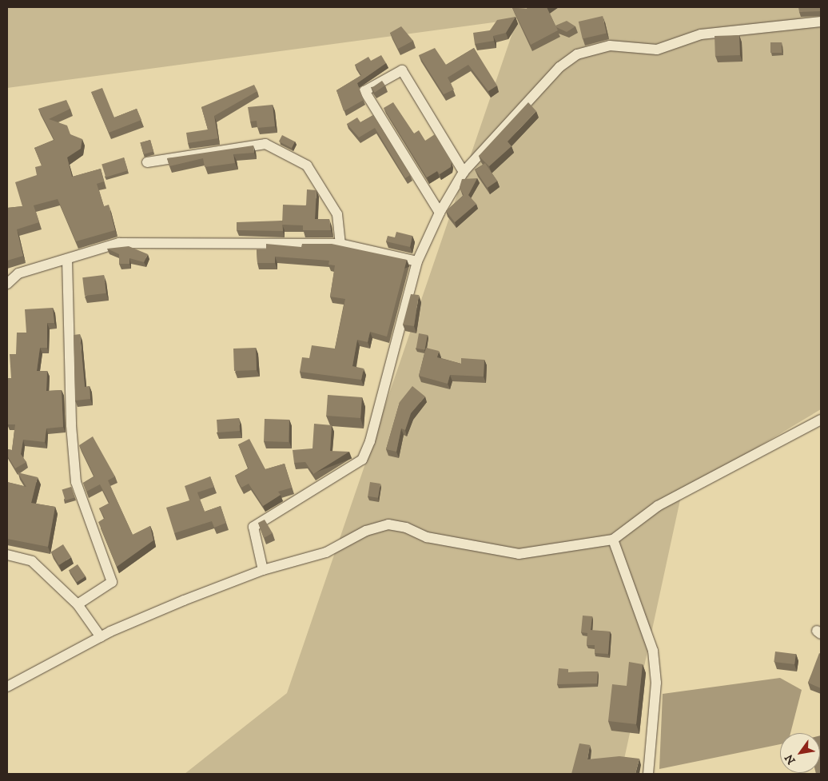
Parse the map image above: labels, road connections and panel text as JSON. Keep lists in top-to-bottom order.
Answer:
{
  "north": "bottom left"
}
